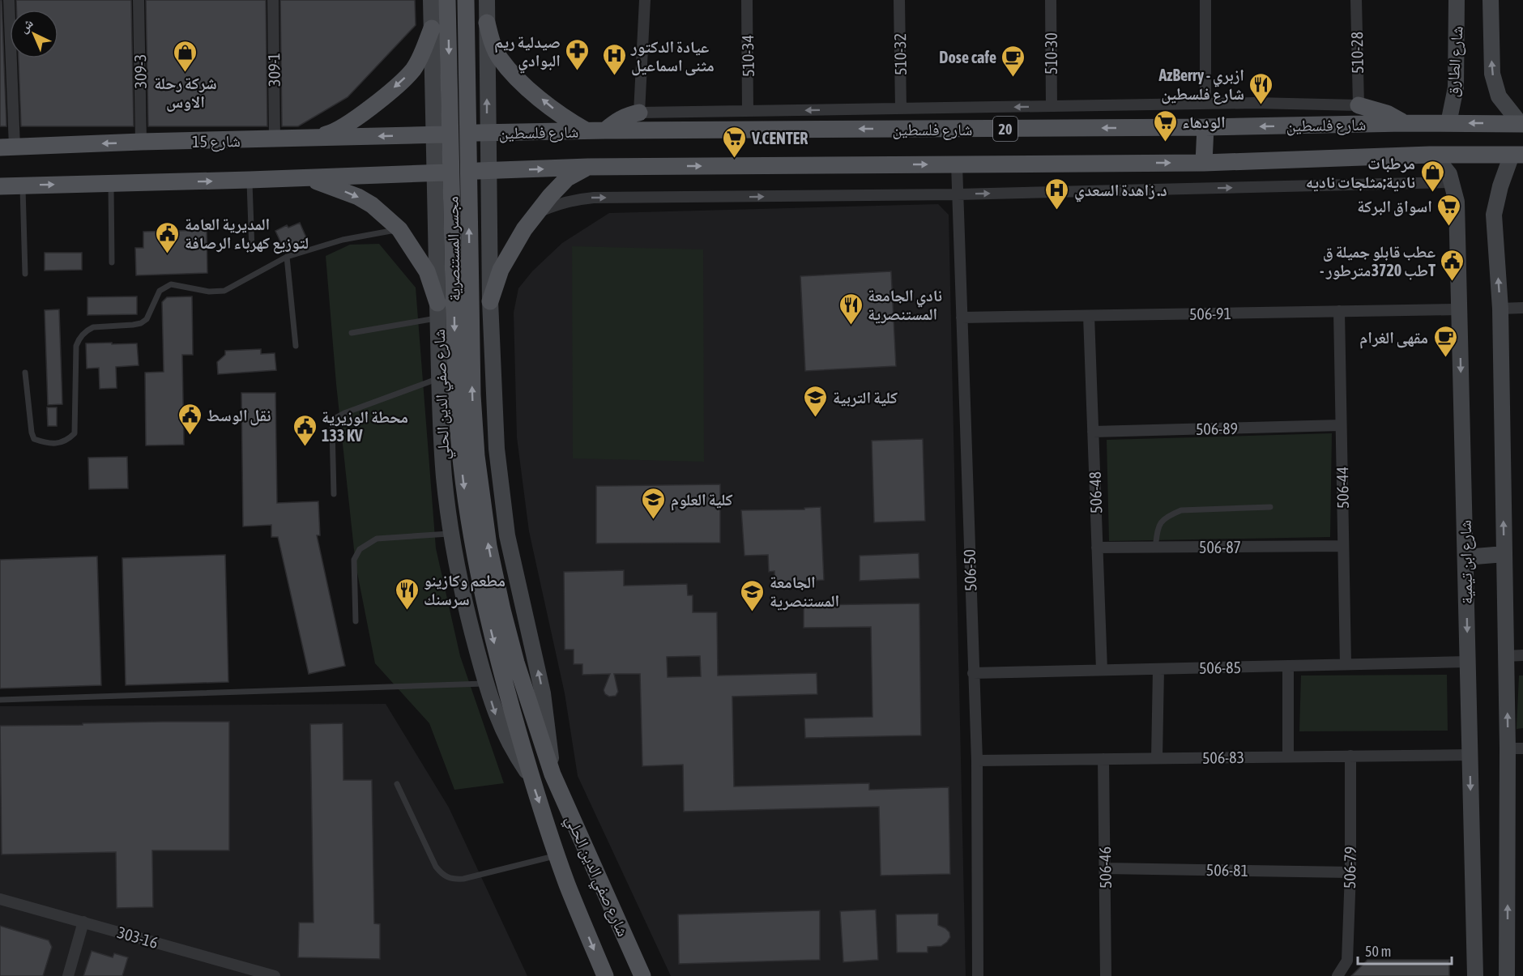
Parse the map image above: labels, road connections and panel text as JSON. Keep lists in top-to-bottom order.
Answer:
{
  "streets": {
    "main road": [
      "شارع فلسطين",
      "20",
      "شارع 15",
      "مجسر المستنصرية",
      "شارع صفي الدين الحلي"
    ],
    "street": [
      "510-28",
      "510-30",
      "510-32",
      "510-34",
      "شارع الطارق",
      "309-1",
      "309-3",
      "506-91",
      "506-89",
      "506-44",
      "506-48",
      "506-87",
      "شارع ابن تيمية",
      "506-50",
      "506-85",
      "506-83",
      "506-46",
      "506-79",
      "506-81",
      "303-16"
    ]
  },
  "crossings": [
    ["شارع الطارق", "شارع فلسطين"],
    ["309-1", "شارع 15"],
    ["309-3", "شارع 15"],
    ["شارع فلسطين", "شارع صفي الدين الحلي"],
    ["شارع فلسطين", "شارع ابن تيمية"],
    ["شارع فلسطين", "506-50"],
    ["شارع 15", "شارع صفي الدين الحلي"],
    ["مجسر المستنصرية", "شارع صفي الدين الحلي"],
    ["506-91", "506-44"],
    ["506-91", "506-48"],
    ["506-91", "شارع ابن تيمية"],
    ["506-91", "506-50"],
    ["506-89", "506-44"],
    ["506-89", "506-48"],
    ["506-44", "506-87"],
    ["506-44", "506-85"],
    ["506-48", "506-87"],
    ["506-48", "506-85"],
    ["شارع ابن تيمية", "506-85"],
    ["شارع ابن تيمية", "506-83"],
    ["506-50", "506-85"],
    ["506-50", "506-83"],
    ["506-83", "506-46"],
    ["506-83", "506-79"],
    ["506-46", "506-81"],
    ["506-79", "506-81"]
  ],
  "places": {
    "pharmacy": ["صيدلية ريم البوادي"],
    "shop": ["شركة رحلة الاوس", "مرطبات نادية;مثلجات ناديه"],
    "hospital": ["عيادة الدكتور مثنى اسماعيل", "د. زاهدة السعدي"],
    "cafe": ["Dose cafe", "مقهى الغرام"],
    "restaurant": ["AzBerry - ازبري شارع فلسطين", "نادي الجامعة المستنصرية", "مطعم وكازينو سرسنك"],
    "supermarket": ["الودهاء", "V.CENTER", "اسواق البركة"],
    "public building": [
      "المديرية العامة لتوزيع كهرباء الرصافة",
      "عطب قابلو جميلة ق - طب 3720مترطورT",
      "نقل الوسط",
      "محطة الوزيرية 133 KV"
    ],
    "school or university": ["كلية التربية", "كلية العلوم", "الجامعة المستنصرية"]
  },
  "scale_bar": "50 m",
  "north": "top left"
}
